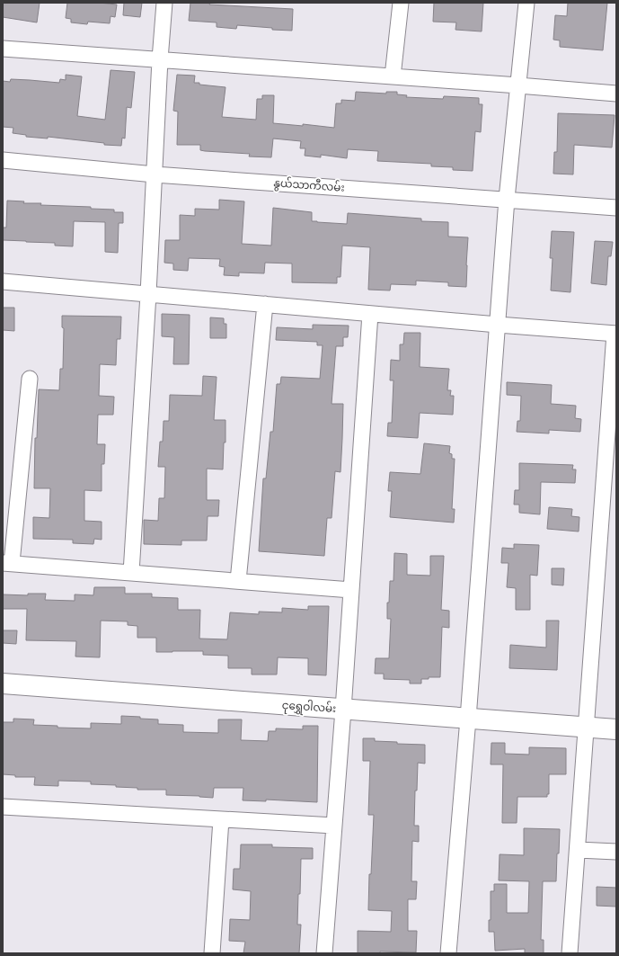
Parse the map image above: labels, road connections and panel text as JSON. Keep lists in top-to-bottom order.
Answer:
{
  "streets": {
    "street": ["နွယ်သာကီလမ်း", "ငုရွှေဝါလမ်း"]
  }
}
